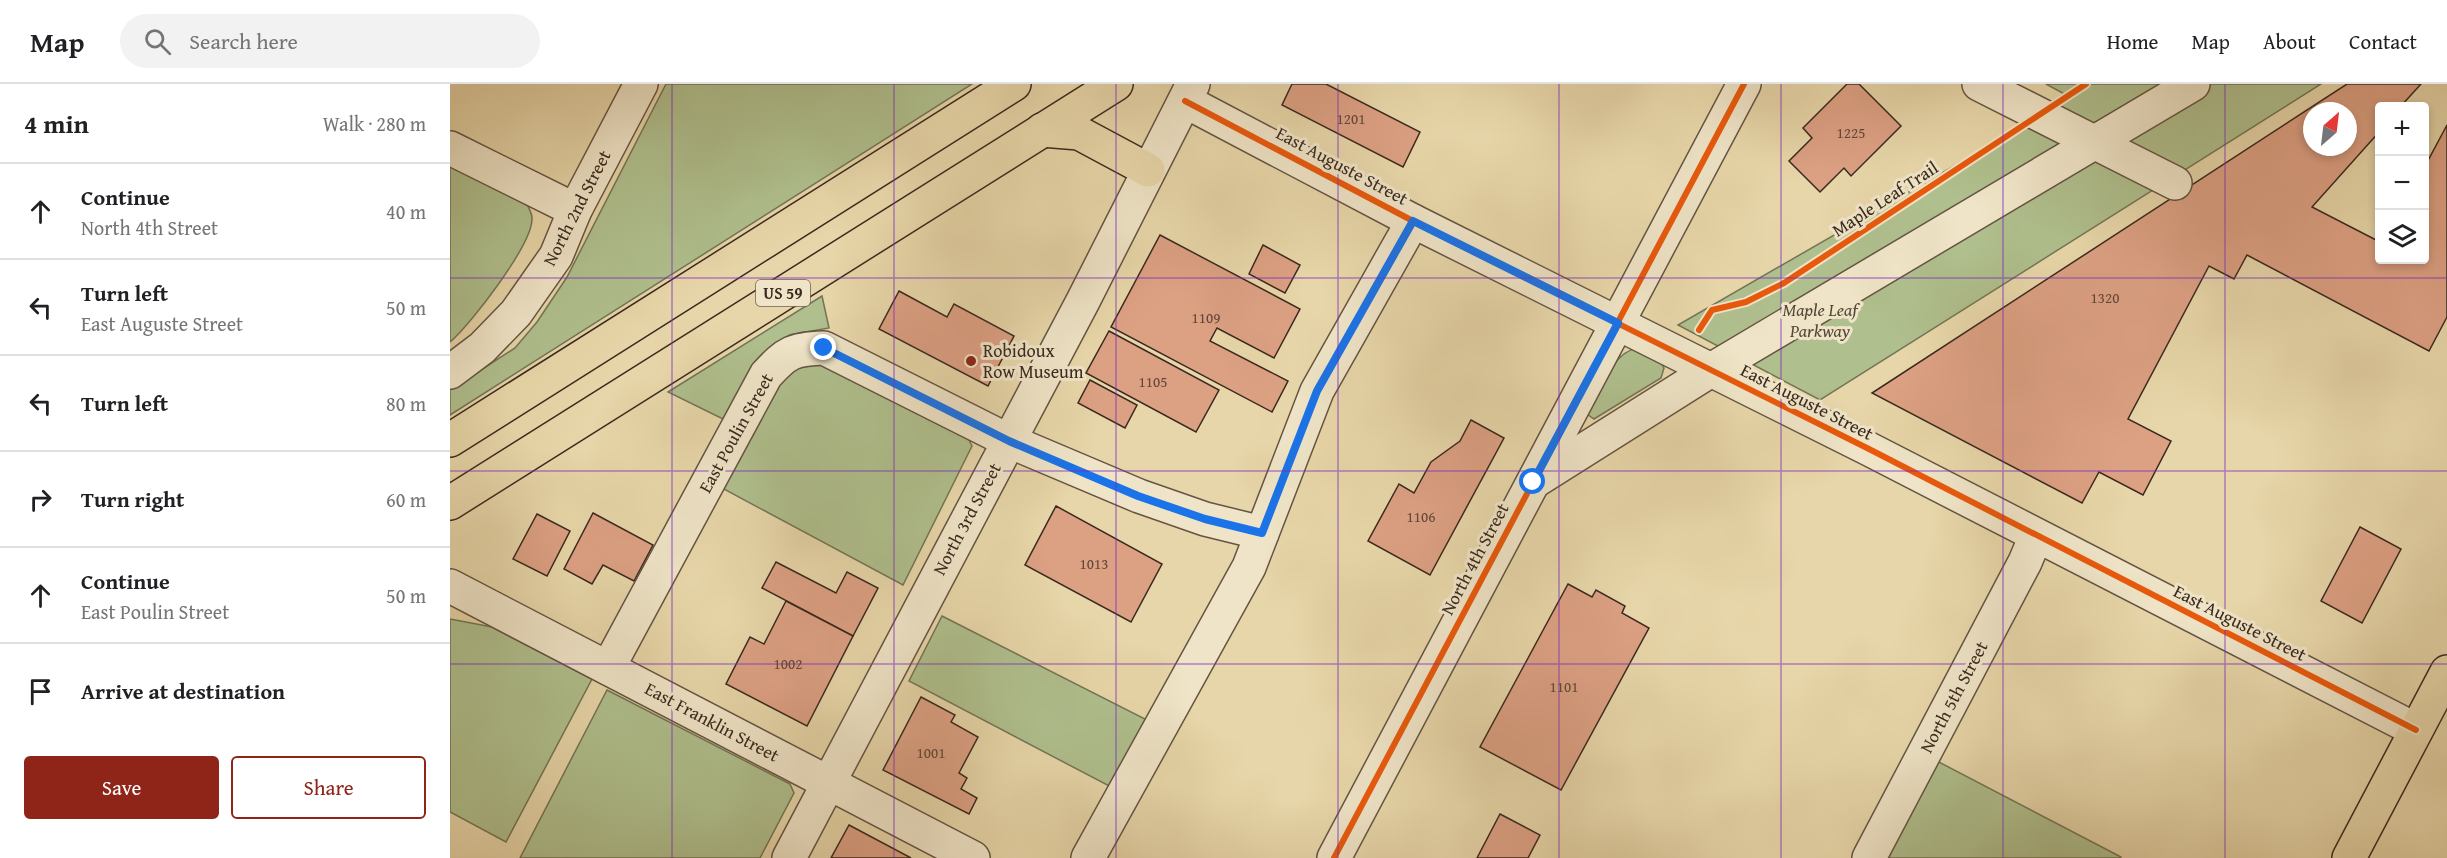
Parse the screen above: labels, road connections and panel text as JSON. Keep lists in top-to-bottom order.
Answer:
{
  "streets": {
    "main road": ["US 59"],
    "street": [
      "East Auguste Street",
      "North 2nd Street",
      "East Poulin Street",
      "North 3rd Street",
      "North 4th Street",
      "North 5th Street",
      "East Franklin Street"
    ],
    "cycle path": ["Maple Leaf Trail"]
  },
  "crossings": [
    ["East Auguste Street", "North 3rd Street"],
    ["East Auguste Street", "North 4th Street"],
    ["East Auguste Street", "North 5th Street"],
    ["East Poulin Street", "North 3rd Street"],
    ["East Poulin Street", "East Franklin Street"],
    ["North 3rd Street", "East Franklin Street"]
  ],
  "parks": ["Maple Leaf Parkway"],
  "places": ["Robidoux Row Museum"],
  "house_numbers": [
    "1201",
    "1225",
    "1320",
    "1109",
    "1105",
    "1106",
    "1013",
    "1002",
    "1101",
    "1001"
  ],
  "north": "top right",
  "page": {
    "header": "Map",
    "search": "Search here",
    "nav": [
      "Home",
      "Map",
      "About",
      "Contact"
    ],
    "heading": ["4 min", "Walk · 280 m"],
    "map_buttons": ["+", "−"],
    "list": [
      ["Continue", "North 4th Street", "40 m"],
      ["Turn left", "East Auguste Street", "50 m"],
      ["Turn left", "80 m"],
      ["Turn right", "60 m"],
      ["Continue", "East Poulin Street", "50 m"],
      "Arrive at destination"
    ],
    "buttons": ["Save", "Share"]
  }
}
